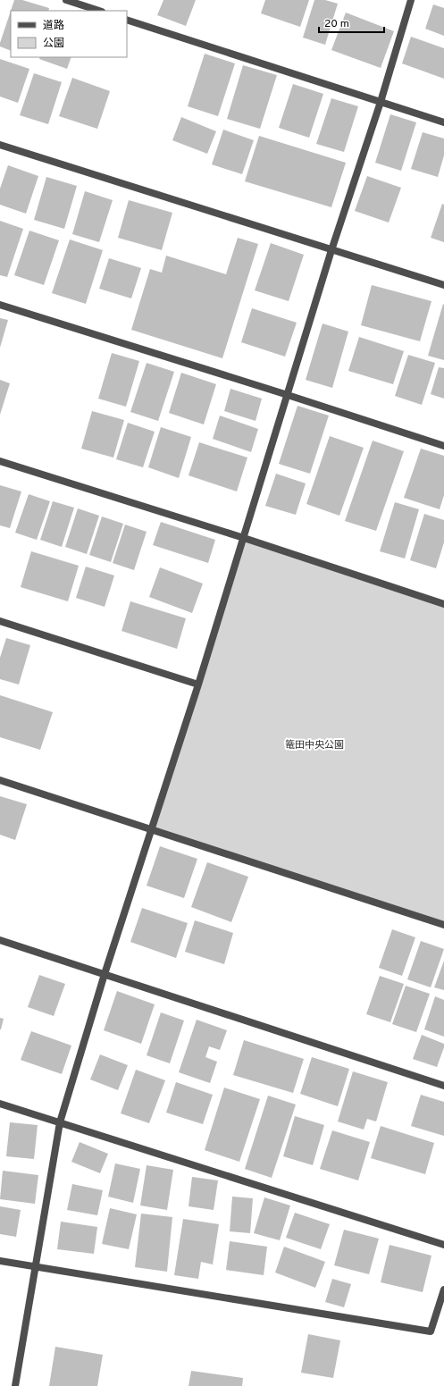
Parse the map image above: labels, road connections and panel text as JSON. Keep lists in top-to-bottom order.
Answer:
{
  "parks": ["篭田中央公園"],
  "legend": ["道路", "公園"],
  "scale_bar": "20 m"
}
